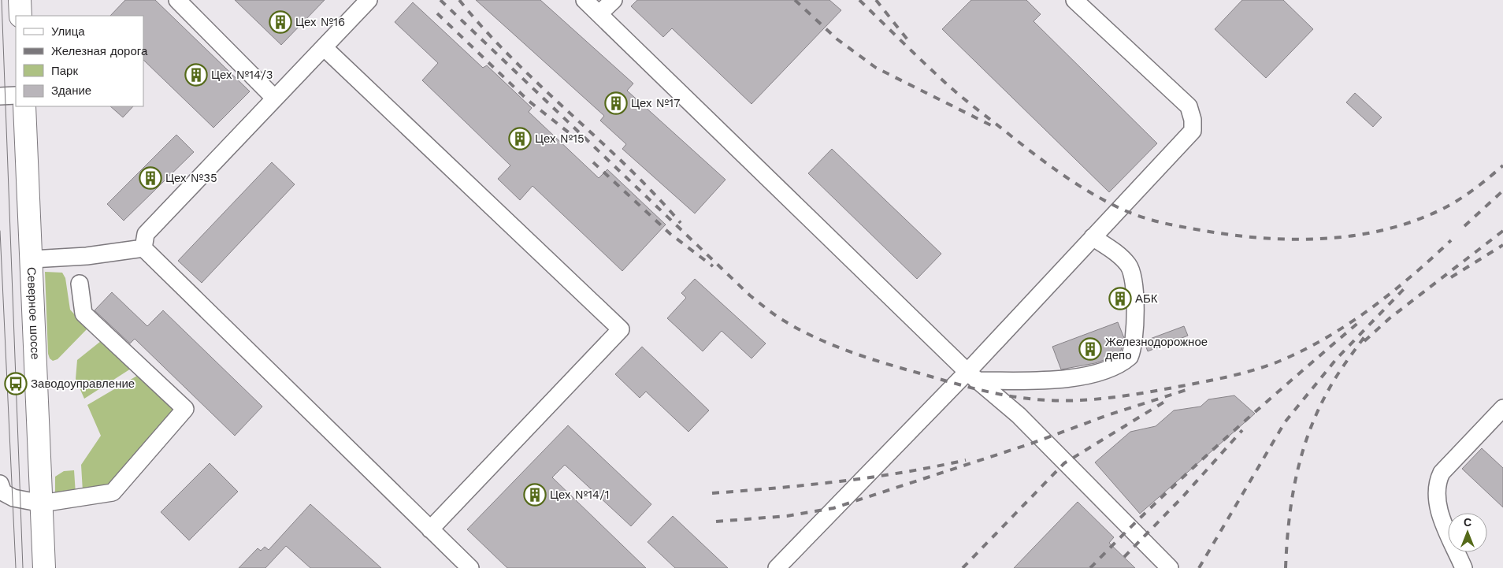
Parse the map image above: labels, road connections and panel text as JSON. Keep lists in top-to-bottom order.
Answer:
{
  "streets": {
    "main road": ["Северное шоссе"]
  },
  "places": {
    "building": [
      "Цех №16",
      "Цех №14/3",
      "Цех №17",
      "Цех №15",
      "Цех №35",
      "АБК",
      "Железнодорожное депо",
      "Цех №14/1"
    ],
    "bus stop": ["Заводоуправление"]
  },
  "legend": [
    "Улица",
    "Железная дорога",
    "Парк",
    "Здание"
  ],
  "north": "top"
}
